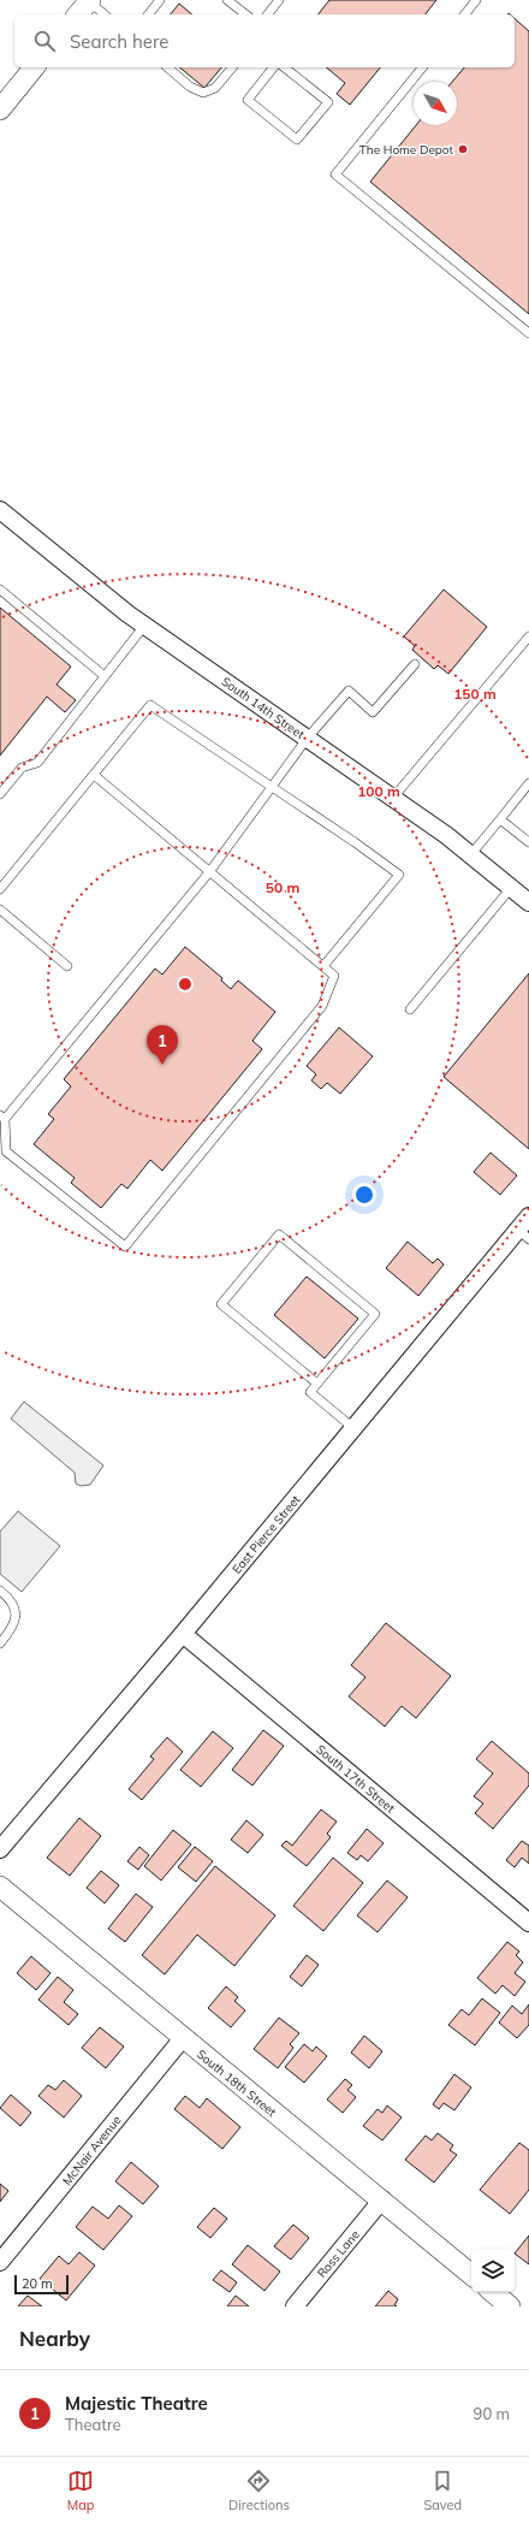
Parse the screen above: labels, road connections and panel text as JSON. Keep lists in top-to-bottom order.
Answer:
{
  "streets": {
    "street": [
      "South 14th Street",
      "East Pierce Street",
      "South 17th Street",
      "South 18th Street",
      "McNair Avenue",
      "Ross Lane"
    ]
  },
  "crossings": [
    ["East Pierce Street", "South 17th Street"],
    ["South 18th Street", "McNair Avenue"],
    ["South 18th Street", "Ross Lane"]
  ],
  "places": ["The Home Depot"],
  "scale_bar": "20 m",
  "north": "bottom right",
  "page": {
    "search": "Search here",
    "pins": "1",
    "scale": "20 m",
    "heading": "Nearby",
    "list": [
      {
        "mark": "1",
        "name": "Majestic Theatre",
        "note": "Theatre",
        "value": "90 m"
      }
    ],
    "nav": ["Map", "Directions", "Saved"]
  },
  "rings": ["150 m", "100 m", "50 m"]
}
